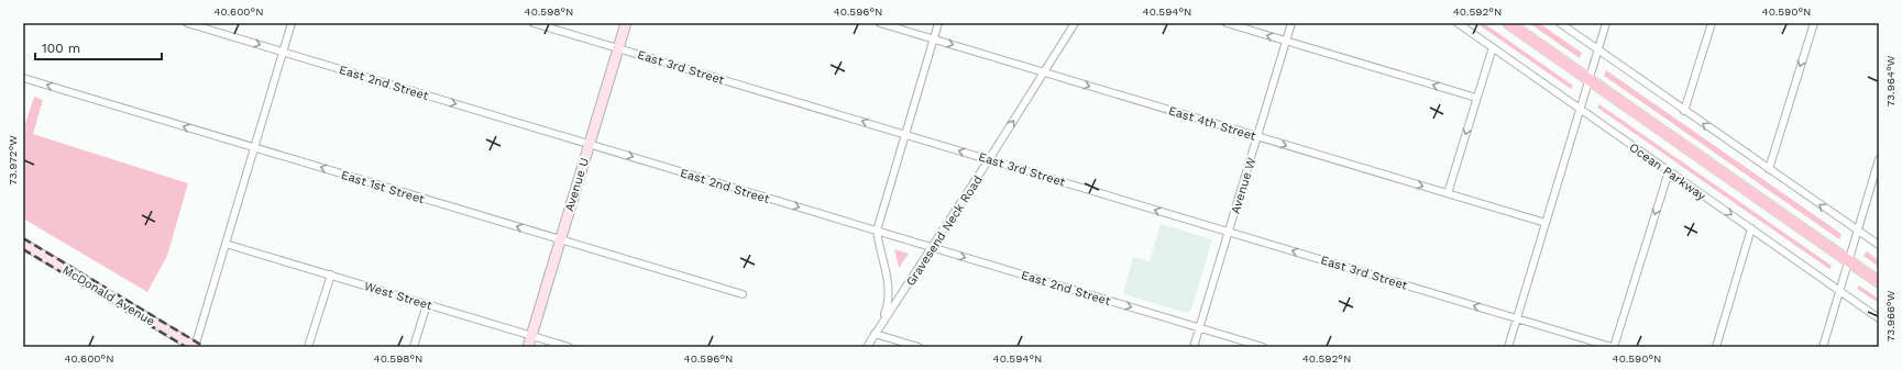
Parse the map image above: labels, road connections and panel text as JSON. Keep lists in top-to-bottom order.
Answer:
{
  "streets": {
    "main road": ["Avenue U", "McDonald Avenue"],
    "street": [
      "East 3rd Street",
      "East 2nd Street",
      "East 4th Street",
      "Ocean Parkway",
      "Avenue W",
      "East 1st Street",
      "Gravesend Neck Road",
      "West Street"
    ]
  },
  "crossings": [
    ["East 3rd Street", "Avenue U"],
    ["East 3rd Street", "Avenue W"],
    ["East 3rd Street", "Gravesend Neck Road"],
    ["East 2nd Street", "Avenue U"],
    ["East 2nd Street", "Avenue W"],
    ["East 2nd Street", "Gravesend Neck Road"],
    ["East 4th Street", "Avenue W"],
    ["East 4th Street", "Gravesend Neck Road"],
    ["Avenue U", "East 1st Street"],
    ["Avenue U", "West Street"]
  ],
  "one_way": [
    "East 3rd Street",
    "East 2nd Street",
    "East 4th Street",
    "East 1st Street"
  ],
  "scale_bar": "100 m",
  "coordinates": [
    "40.600°N",
    "40.598°N",
    "40.596°N",
    "40.594°N",
    "40.592°N",
    "40.590°N",
    "73.964°W",
    "73.972°W",
    "73.966°W"
  ]
}
